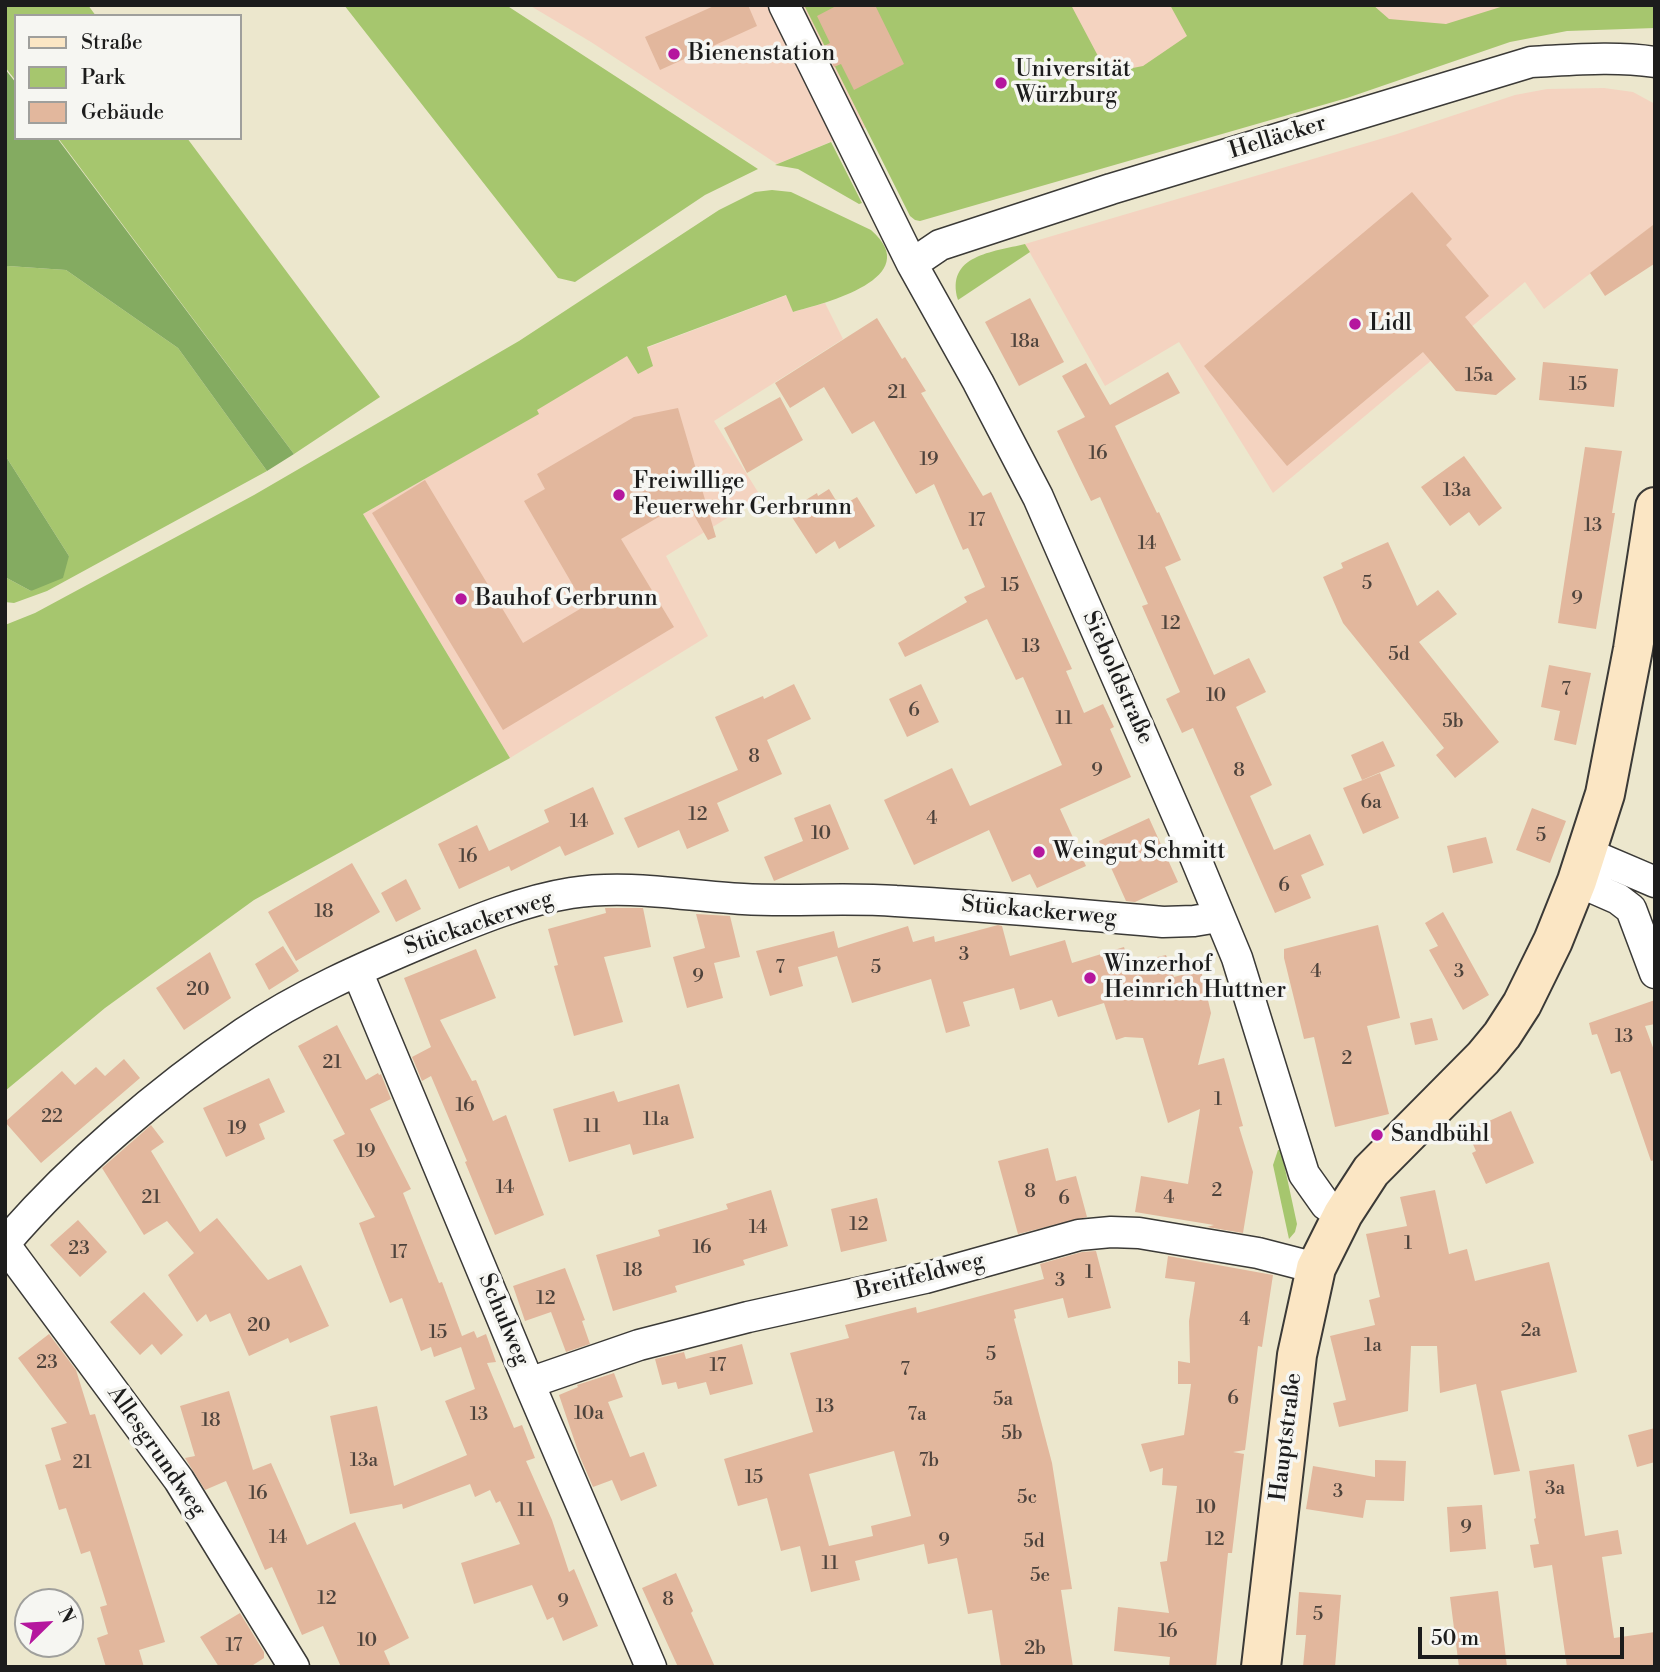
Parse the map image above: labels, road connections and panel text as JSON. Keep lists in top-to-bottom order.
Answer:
{
  "streets": {
    "street": [
      "Helläcker",
      "Sieboldstraße",
      "Stückackerweg",
      "Breitfeldweg",
      "Schulweg",
      "Hauptstraße",
      "Allesgrundweg"
    ]
  },
  "crossings": [
    ["Helläcker", "Sieboldstraße"],
    ["Sieboldstraße", "Stückackerweg"],
    ["Sieboldstraße", "Hauptstraße"],
    ["Stückackerweg", "Schulweg"],
    ["Stückackerweg", "Allesgrundweg"],
    ["Breitfeldweg", "Schulweg"],
    ["Breitfeldweg", "Hauptstraße"]
  ],
  "places": [
    "Bienenstation",
    "Universität Würzburg",
    "Lidl",
    "Freiwillige Feuerwehr Gerbrunn",
    "Bauhof Gerbrunn",
    "Weingut Schmitt",
    "Winzerhof Heinrich Huttner",
    "Sandbühl"
  ],
  "house_numbers": [
    "18a",
    "15a",
    "15",
    "21",
    "16",
    "19",
    "13a",
    "17",
    "13",
    "14",
    "5",
    "15",
    "9",
    "12",
    "13",
    "5d",
    "7",
    "10",
    "6",
    "11",
    "5b",
    "8",
    "9",
    "8",
    "6a",
    "12",
    "4",
    "14",
    "10",
    "5",
    "16",
    "6",
    "18",
    "3",
    "7",
    "5",
    "4",
    "3",
    "9",
    "20",
    "13",
    "2",
    "21",
    "1",
    "16",
    "22",
    "11a",
    "11",
    "19",
    "19",
    "14",
    "2",
    "8",
    "21",
    "4",
    "6",
    "12",
    "14",
    "1",
    "16",
    "23",
    "17",
    "18",
    "1",
    "3",
    "12",
    "4",
    "20",
    "2a",
    "15",
    "1a",
    "5",
    "23",
    "17",
    "7",
    "6",
    "5a",
    "13",
    "10a",
    "13",
    "7a",
    "18",
    "5b",
    "13a",
    "7b",
    "21",
    "15",
    "3a",
    "3",
    "16",
    "5c",
    "10",
    "11",
    "9",
    "14",
    "12",
    "9",
    "5d",
    "11",
    "5e",
    "12",
    "8",
    "9",
    "5",
    "16",
    "10",
    "17",
    "2b"
  ],
  "legend": ["Straße", "Park", "Gebäude"],
  "scale_bar": "50 m",
  "north": "top right"
}
